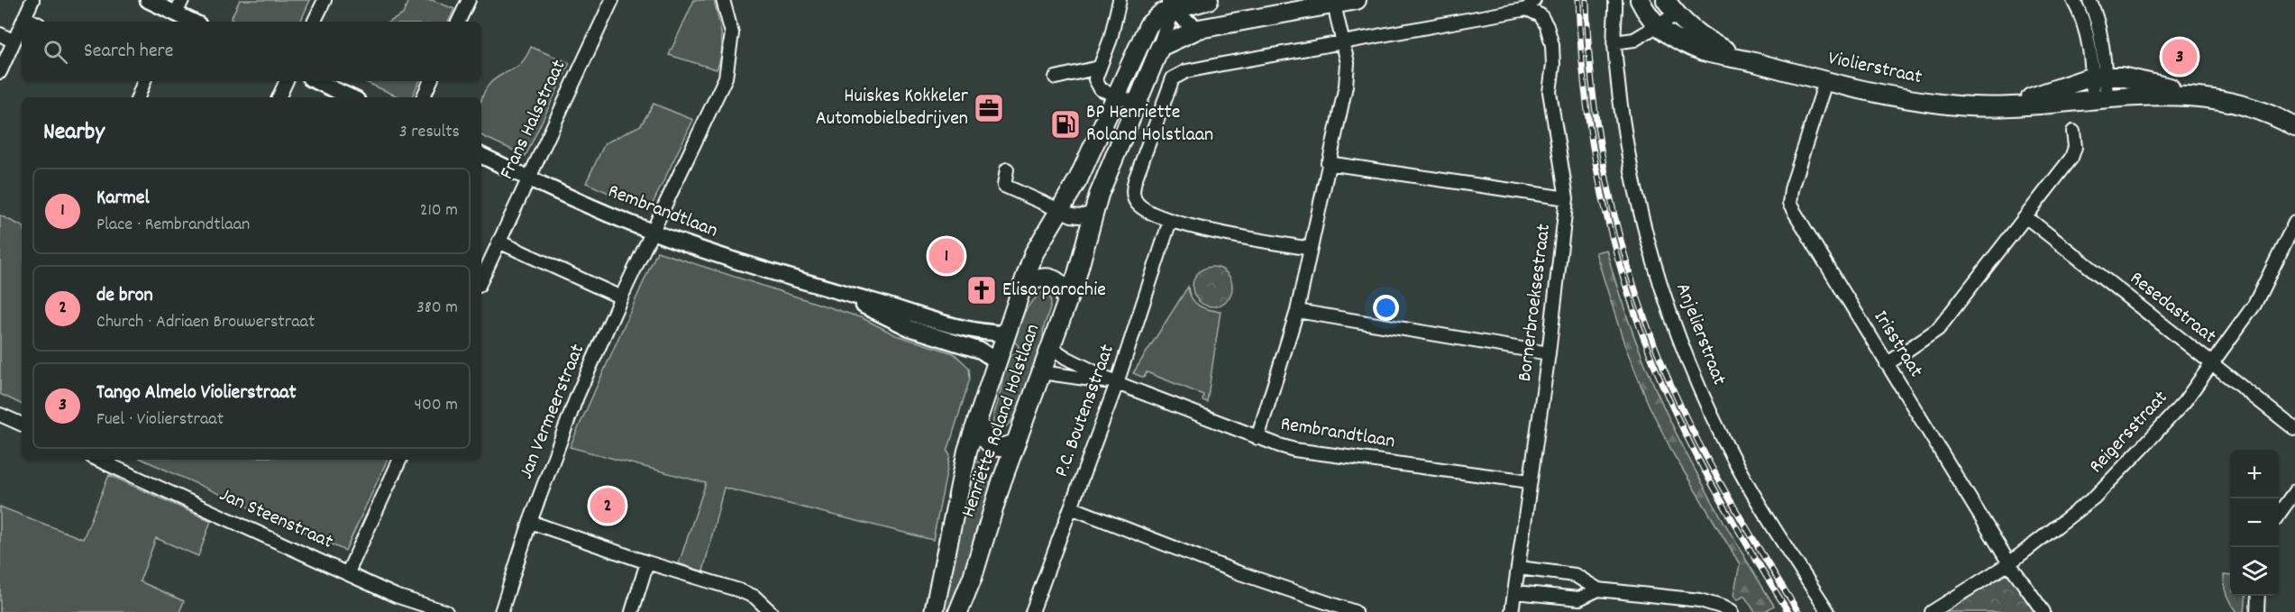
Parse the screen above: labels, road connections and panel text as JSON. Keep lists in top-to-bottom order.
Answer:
{
  "streets": {
    "main road": ["Violierstraat", "Henriëtte Roland Holstlaan"],
    "street": [
      "Frans Halsstraat",
      "Rembrandtlaan",
      "Bornerbroeksestraat",
      "Resedastraat",
      "Anjelierstraat",
      "Irisstraat",
      "P.C. Boutensstraat",
      "Jan Vermeerstraat",
      "Reigersstraat",
      "Jan Steenstraat"
    ]
  },
  "crossings": [
    ["Violierstraat", "Irisstraat"],
    ["Frans Halsstraat", "Rembrandtlaan"],
    ["Rembrandtlaan", "Bornerbroeksestraat"],
    ["Rembrandtlaan", "P.C. Boutensstraat"],
    ["Rembrandtlaan", "Jan Vermeerstraat"],
    ["Rembrandtlaan", "Henriëtte Roland Holstlaan"],
    ["Resedastraat", "Reigersstraat"],
    ["Irisstraat", "Reigersstraat"]
  ],
  "places": {
    "office": ["Huiskes Kokkeler Automobielbedrijven"],
    "fuel station": ["BP Henriette Roland Holstlaan"],
    "church": ["Elisa parochie"]
  },
  "page": {
    "search": "Search here",
    "pins": ["3", "1", "2"],
    "heading": ["Nearby", "3 results"],
    "list": [
      {
        "mark": "1",
        "name": "Karmel",
        "note": "Place · Rembrandtlaan",
        "value": "210 m"
      },
      {
        "mark": "2",
        "name": "de bron",
        "note": "Church · Adriaen Brouwerstraat",
        "value": "380 m"
      },
      {
        "mark": "3",
        "name": "Tango Almelo Violierstraat",
        "note": "Fuel · Violierstraat",
        "value": "400 m"
      }
    ],
    "map_buttons": ["+", "−"]
  }
}
